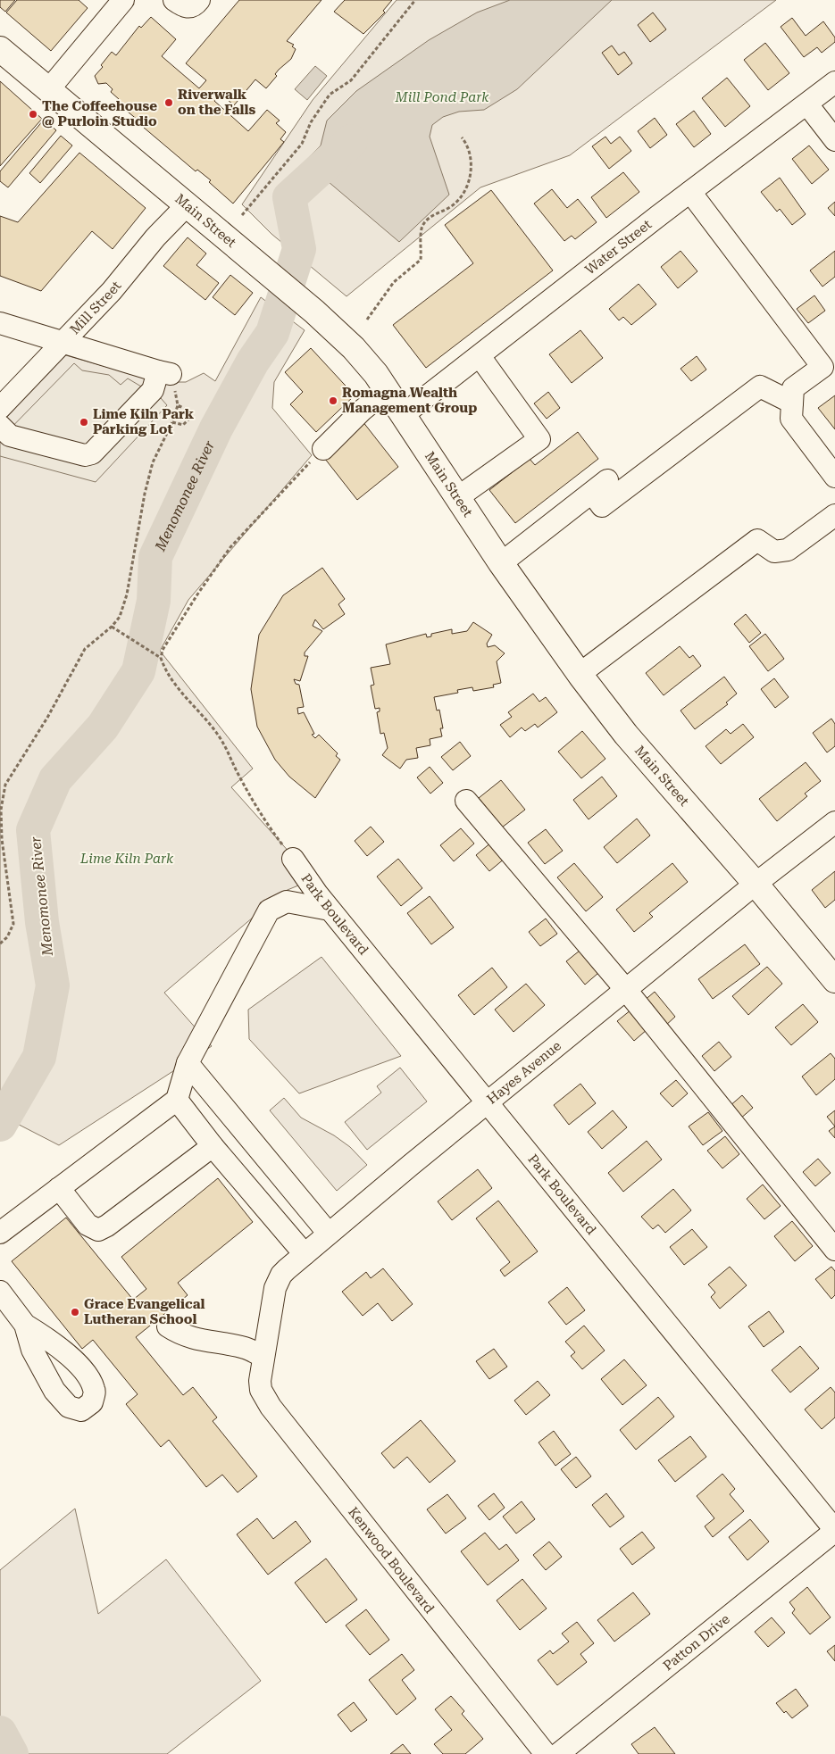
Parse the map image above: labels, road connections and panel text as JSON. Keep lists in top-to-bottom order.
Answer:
{
  "streets": {
    "main road": ["Main Street"],
    "street": [
      "Water Street",
      "Mill Street",
      "Park Boulevard",
      "Hayes Avenue",
      "Kenwood Boulevard",
      "Patton Drive"
    ]
  },
  "crossings": [
    ["Main Street", "Water Street"],
    ["Main Street", "Mill Street"],
    ["Main Street", "Hayes Avenue"],
    ["Park Boulevard", "Hayes Avenue"],
    ["Park Boulevard", "Patton Drive"],
    ["Hayes Avenue", "Kenwood Boulevard"]
  ],
  "water": ["Menomonee River"],
  "parks": ["Mill Pond Park", "Lime Kiln Park"],
  "places": [
    "Riverwalk on the Falls",
    "The Coffeehouse @ Purloin Studio",
    "Romagna Wealth Management Group",
    "Lime Kiln Park Parking Lot",
    "Grace Evangelical Lutheran School"
  ]
}
